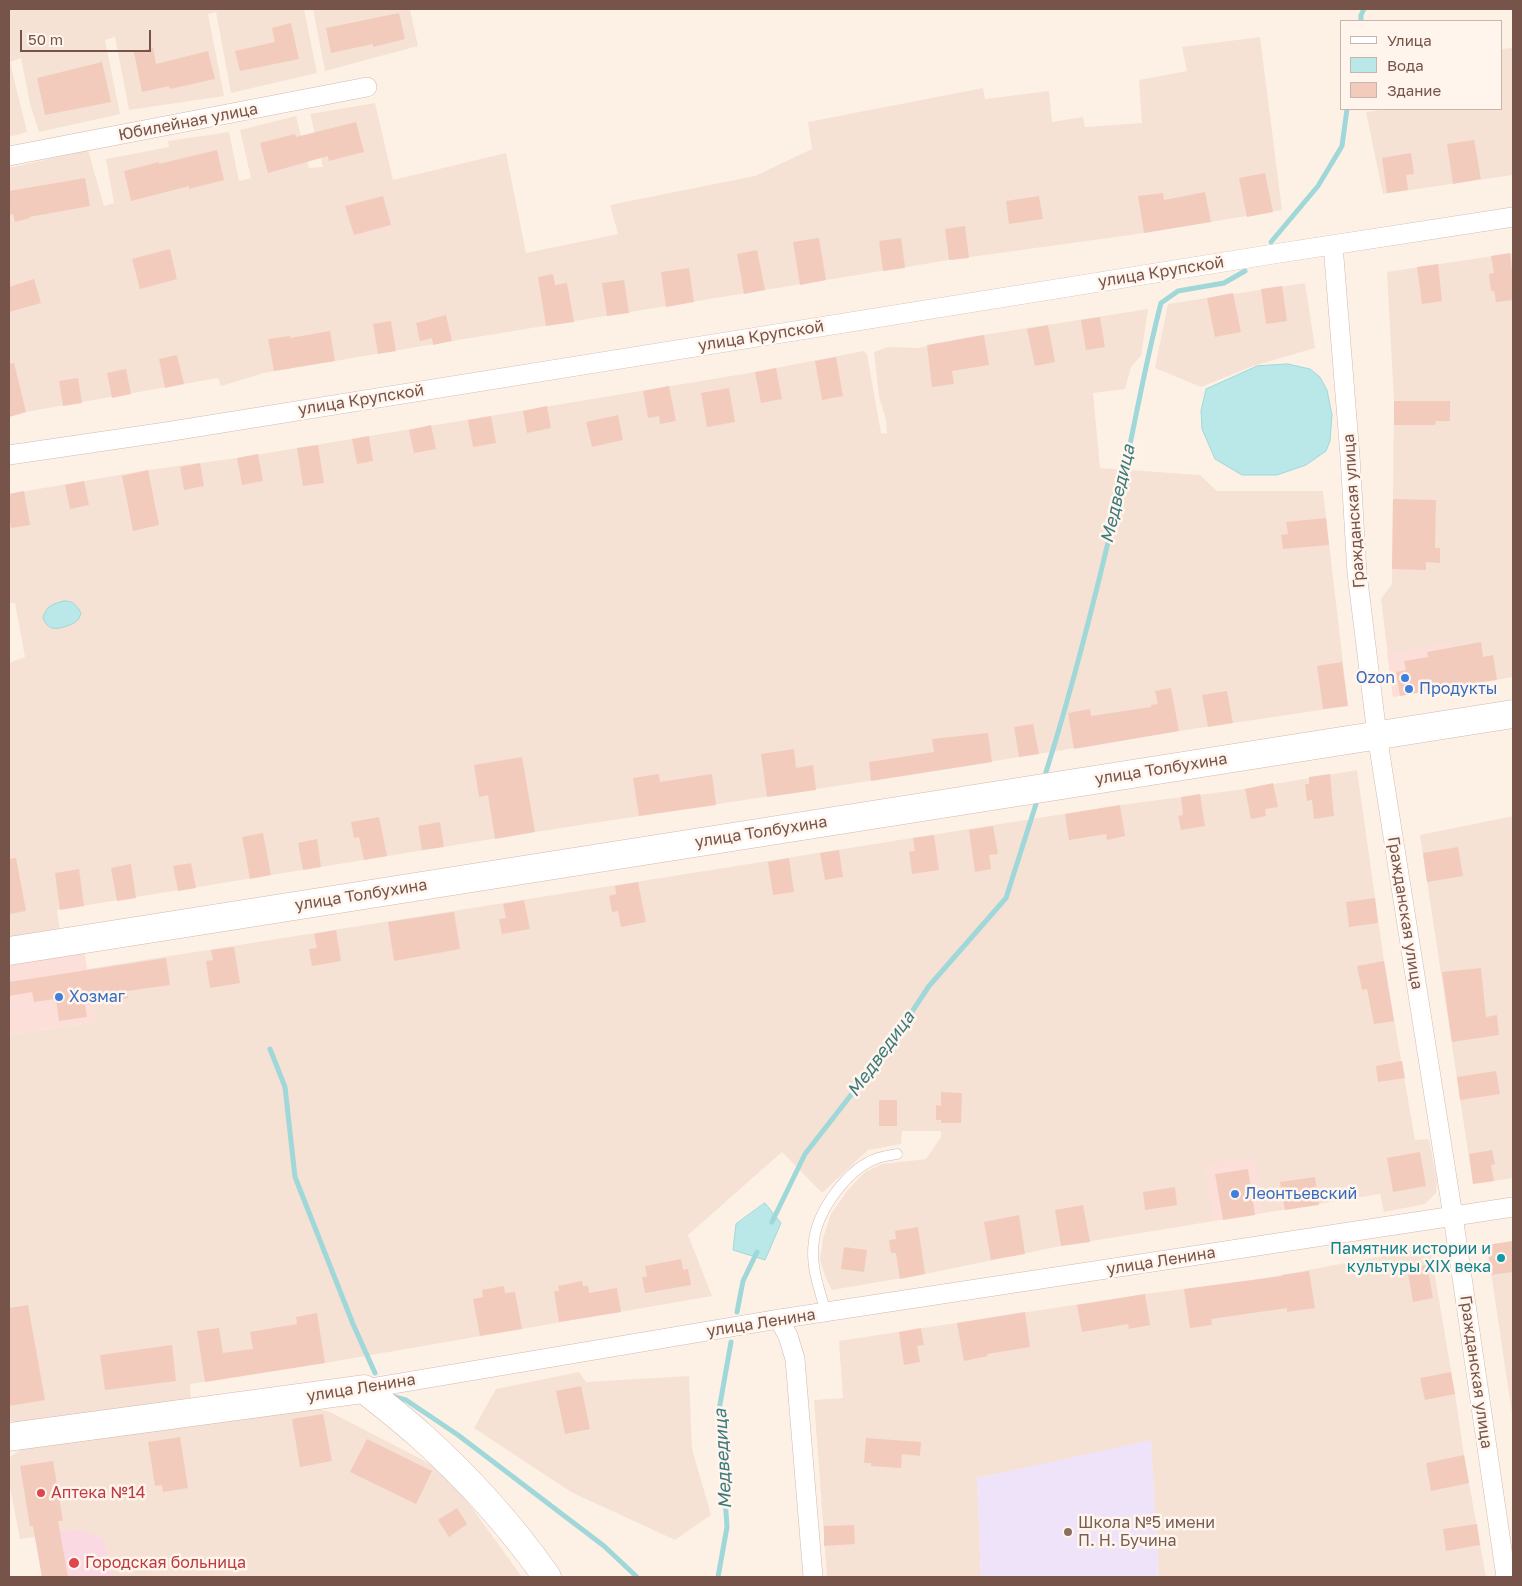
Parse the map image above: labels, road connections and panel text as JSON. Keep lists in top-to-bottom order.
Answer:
{
  "streets": {
    "main road": ["улица Толбухина", "улица Ленина"],
    "street": ["Юбилейная улица", "улица Крупской", "Гражданская улица"]
  },
  "crossings": [
    ["улица Крупской", "Гражданская улица"],
    ["Гражданская улица", "улица Толбухина"],
    ["Гражданская улица", "улица Ленина"]
  ],
  "water": ["Медведица"],
  "places": [
    "Ozon",
    "Продукты",
    "Хозмаг",
    "Леонтьевский",
    "Памятник истории и культуры XIX века",
    "Аптека №14",
    "Школа №5 имени П. Н. Бучина",
    "Городская больница"
  ],
  "legend": ["Улица", "Вода", "Здание"],
  "scale_bar": "50 m"
}
